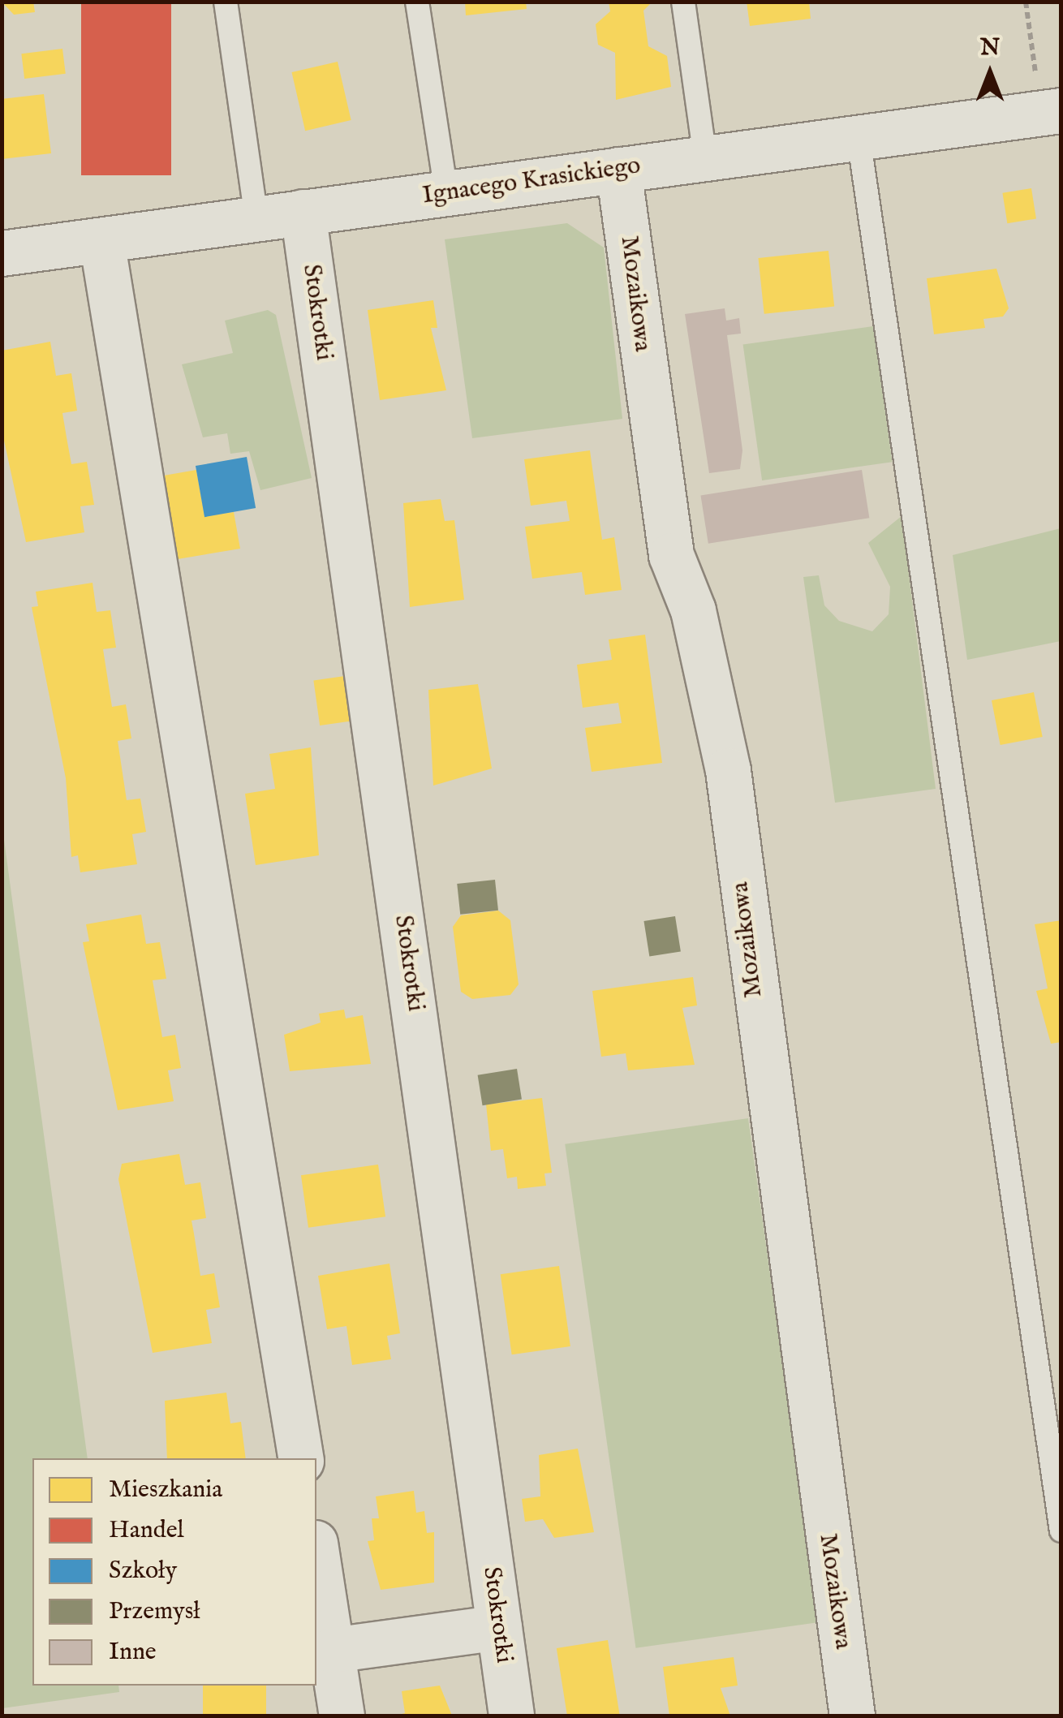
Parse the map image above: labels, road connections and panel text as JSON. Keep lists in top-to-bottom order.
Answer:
{
  "streets": {
    "street": ["Ignacego Krasickiego", "Mozaikowa", "Stokrotki"]
  },
  "crossings": [
    ["Ignacego Krasickiego", "Mozaikowa"],
    ["Ignacego Krasickiego", "Stokrotki"]
  ],
  "legend": [
    "Mieszkania",
    "Handel",
    "Szkoły",
    "Przemysł",
    "Inne"
  ],
  "north": "top"
}
